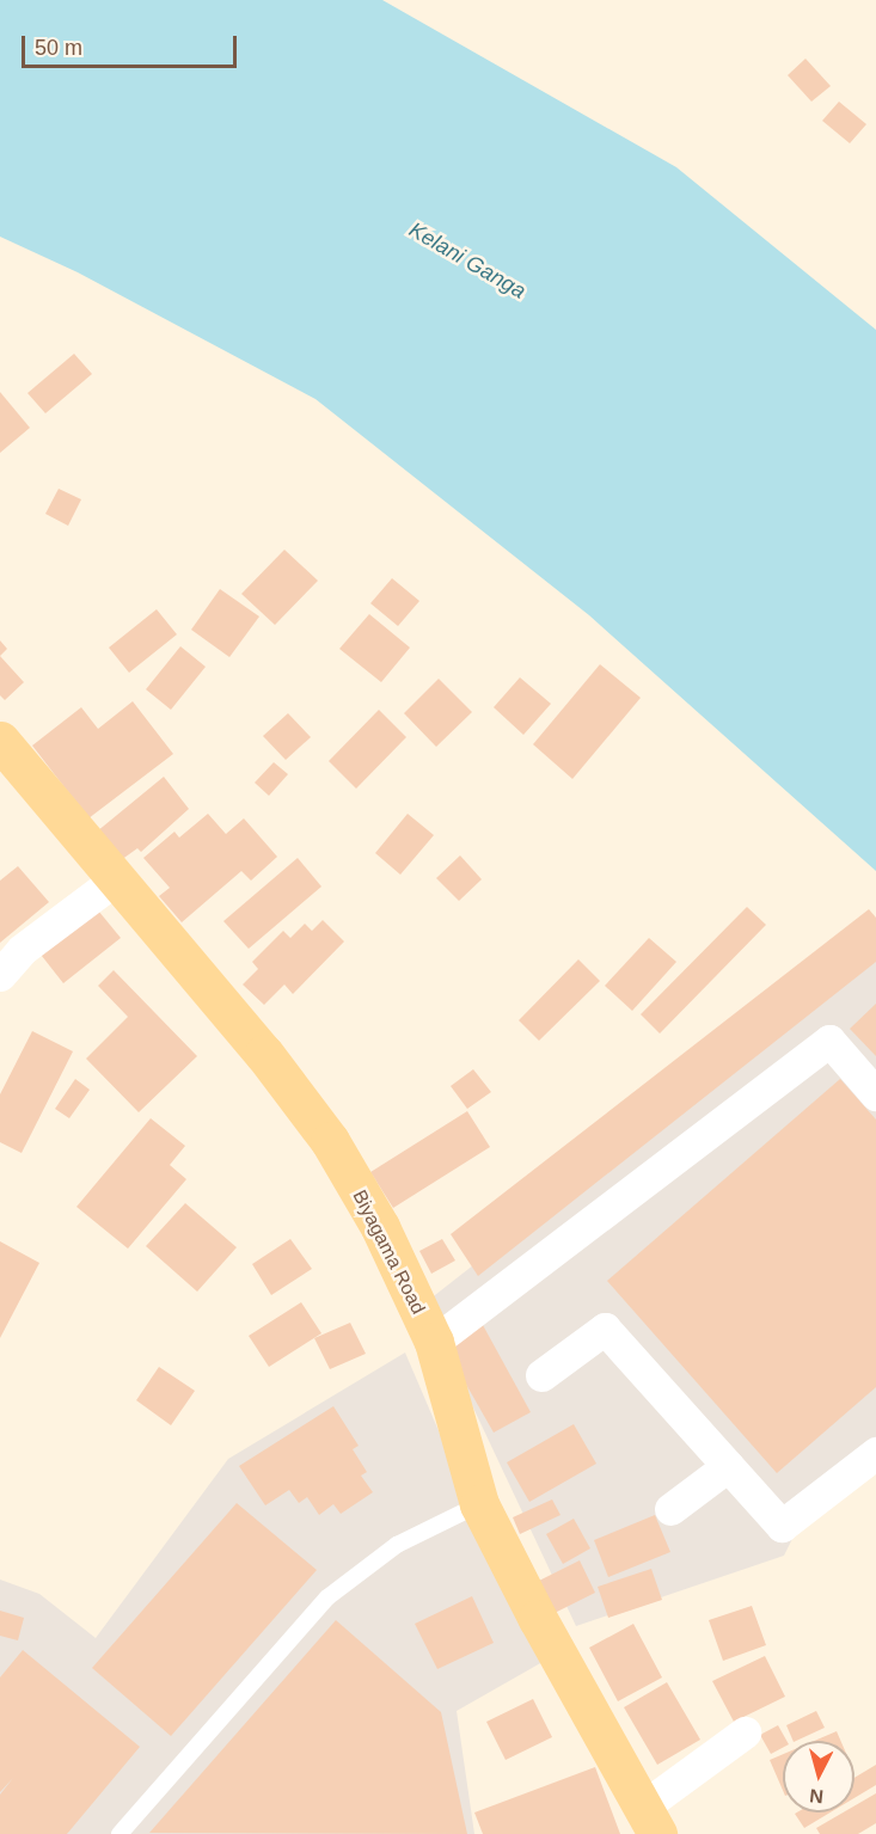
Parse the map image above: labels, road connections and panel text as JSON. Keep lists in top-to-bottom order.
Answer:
{
  "streets": {
    "main road": ["Biyagama Road"]
  },
  "water": ["Kelani Ganga"],
  "scale_bar": "50 m",
  "north": "bottom"
}
